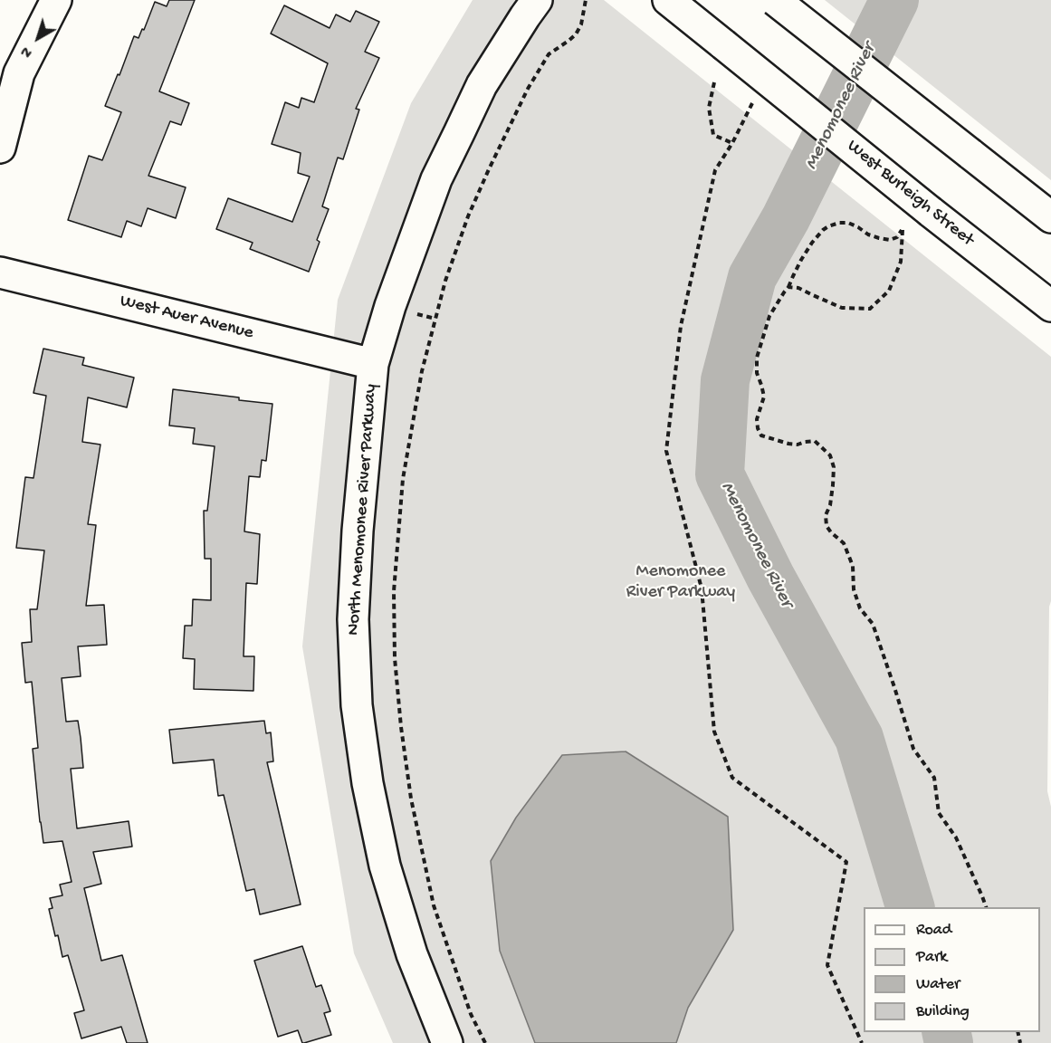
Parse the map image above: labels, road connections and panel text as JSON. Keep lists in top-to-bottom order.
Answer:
{
  "streets": {
    "street": ["West Burleigh Street", "West Auer Avenue", "North Menomonee River Parkway"]
  },
  "crossings": [
    ["West Auer Avenue", "North Menomonee River Parkway"]
  ],
  "water": ["Menomonee River"],
  "parks": ["Menomonee River Parkway"],
  "legend": [
    "Road",
    "Park",
    "Water",
    "Building"
  ],
  "north": "bottom left"
}
